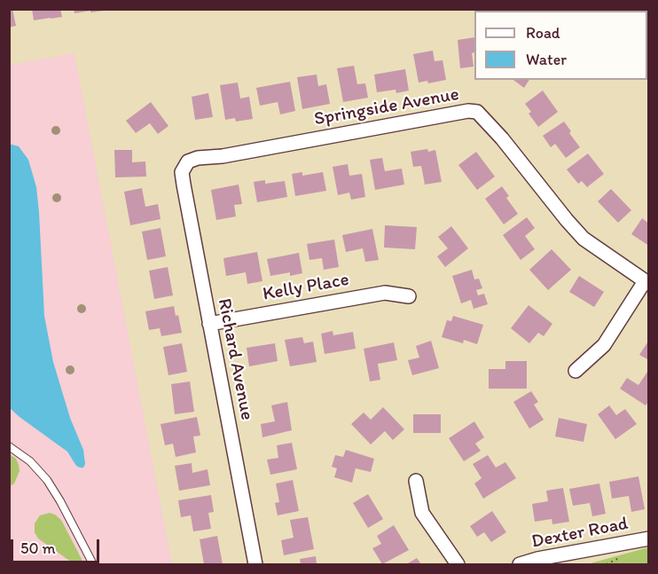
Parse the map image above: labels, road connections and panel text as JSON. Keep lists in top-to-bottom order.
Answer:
{
  "streets": {
    "street": [
      "Springside Avenue",
      "Kelly Place",
      "Richard Avenue",
      "Dexter Road"
    ]
  },
  "crossings": [
    ["Springside Avenue", "Richard Avenue"],
    ["Kelly Place", "Richard Avenue"]
  ],
  "legend": ["Road", "Water"],
  "scale_bar": "50 m"
}
